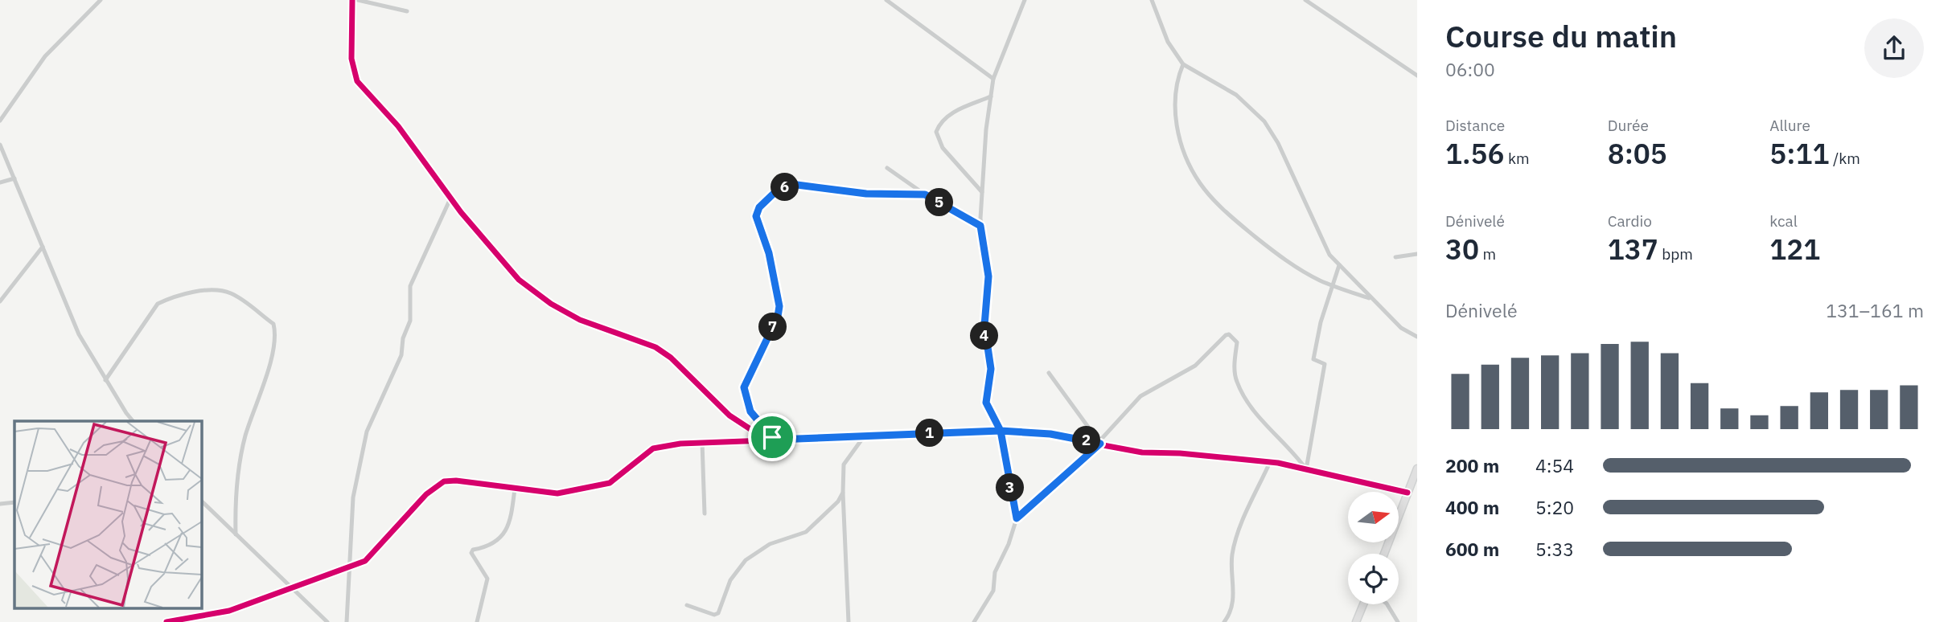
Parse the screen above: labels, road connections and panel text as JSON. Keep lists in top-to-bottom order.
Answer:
{
  "north": "right",
  "page": {
    "heading": ["Course du matin", "06:00"],
    "stats": [
      ["Distance", "1.56 km"],
      ["Durée", "8:05"],
      ["Allure", "5:11 /km"],
      ["Dénivelé", "30 m"],
      ["Cardio", "137 bpm"],
      ["kcal", "121"]
    ],
    "pins": [
      "6",
      "5",
      "7",
      "4",
      "1",
      "2",
      "3"
    ],
    "chart": ["Dénivelé", "131–161 m"],
    "list": [
      {
        "name": "200 m",
        "note": "4:54"
      },
      {
        "name": "400 m",
        "note": "5:20"
      },
      {
        "name": "600 m",
        "note": "5:33"
      }
    ]
  }
}
